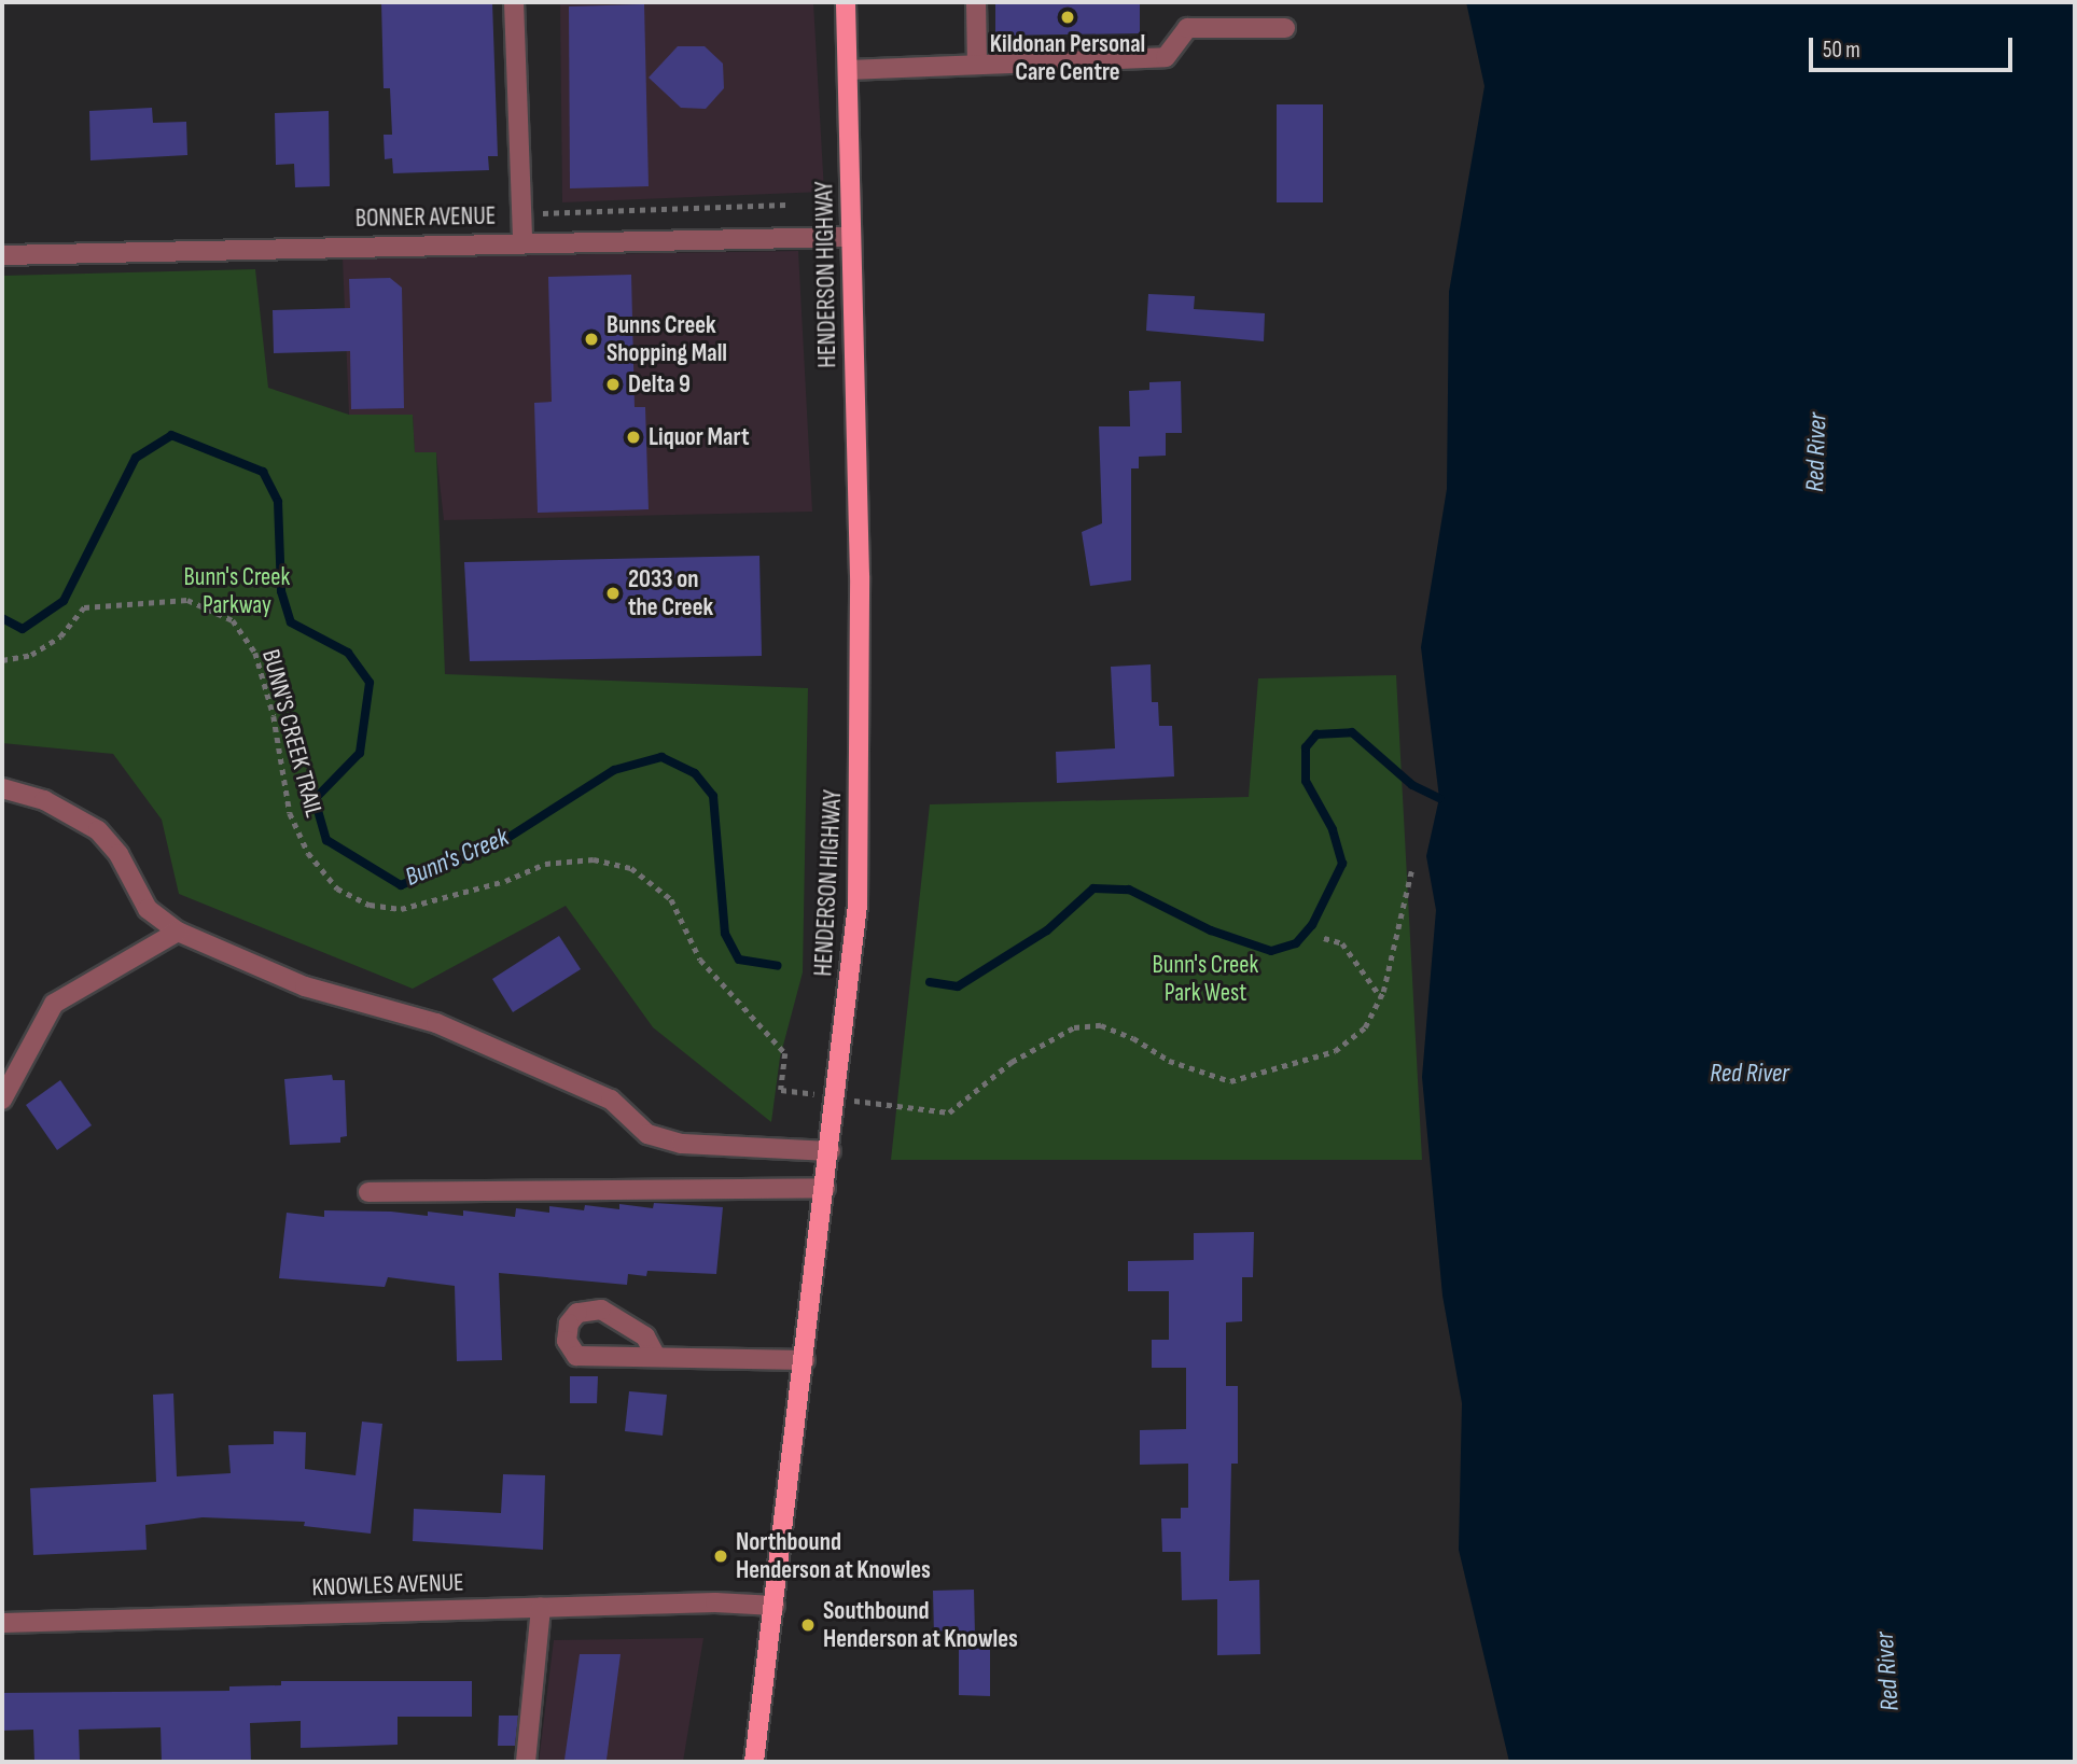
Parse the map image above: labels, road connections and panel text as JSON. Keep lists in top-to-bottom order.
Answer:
{
  "streets": {
    "main road": ["HENDERSON HIGHWAY"],
    "street": ["BONNER AVENUE", "KNOWLES AVENUE"],
    "path": ["BUNN'S CREEK TRAIL"]
  },
  "crossings": [
    ["BONNER AVENUE", "HENDERSON HIGHWAY"],
    ["HENDERSON HIGHWAY", "BUNN'S CREEK TRAIL"],
    ["HENDERSON HIGHWAY", "KNOWLES AVENUE"]
  ],
  "water": ["Red River", "Bunn's Creek"],
  "parks": ["Bunn's Creek Parkway", "Bunn's Creek Park West"],
  "places": [
    "Kildonan Personal Care Centre",
    "Bunns Creek Shopping Mall",
    "Delta 9",
    "Liquor Mart",
    "2033 on the Creek",
    "Northbound Henderson at Knowles",
    "Southbound Henderson at Knowles"
  ],
  "scale_bar": "50 m"
}
